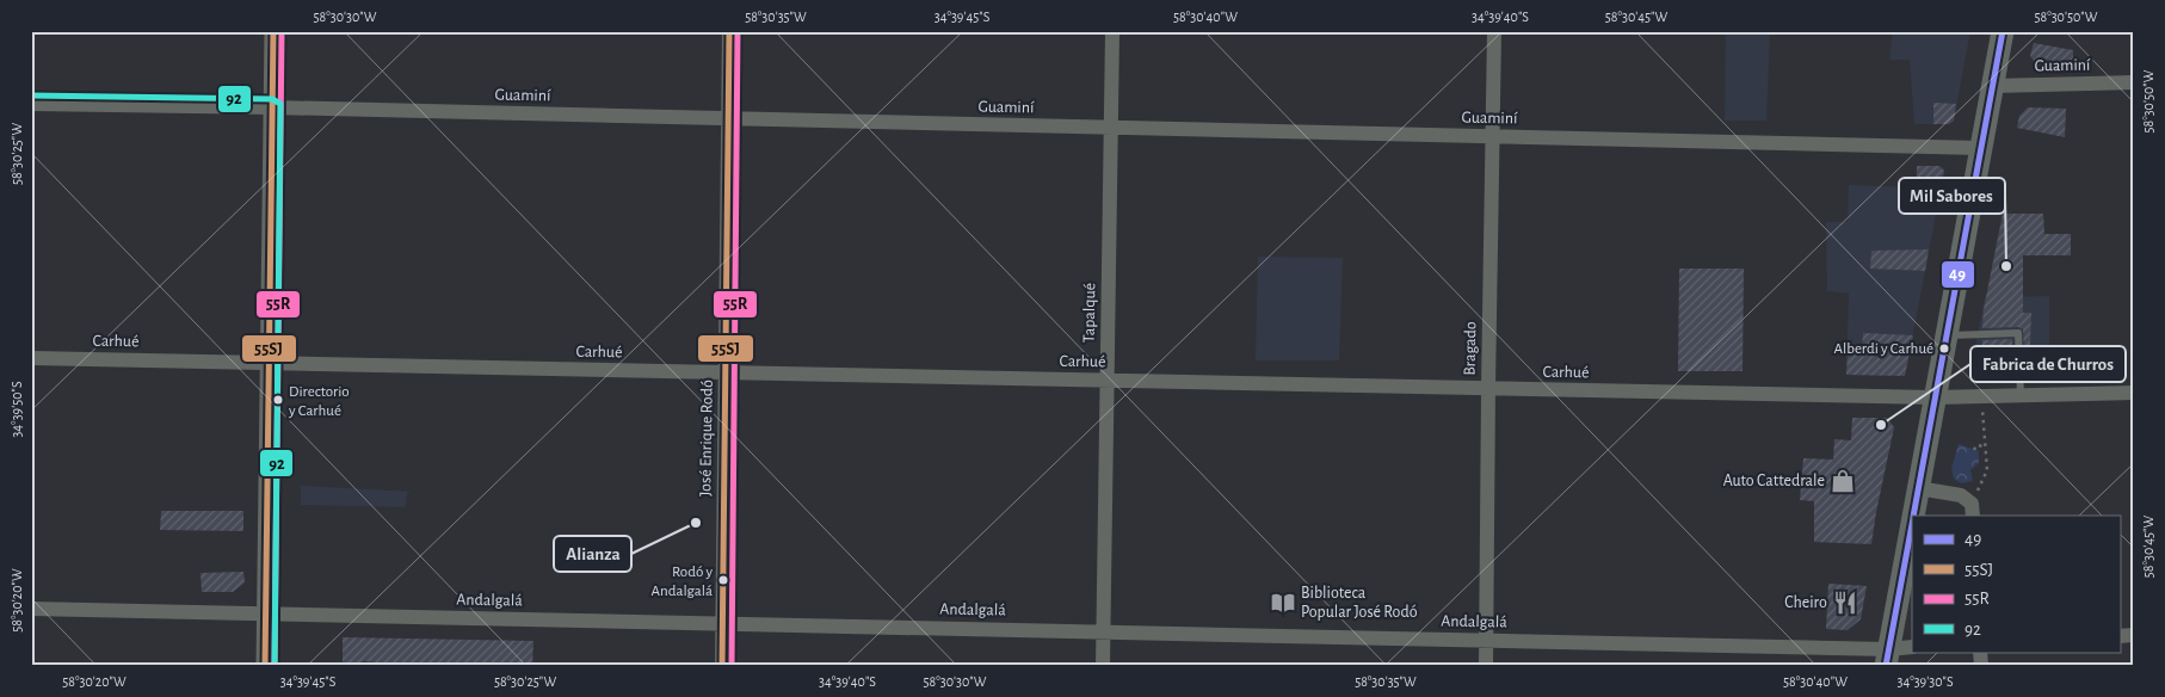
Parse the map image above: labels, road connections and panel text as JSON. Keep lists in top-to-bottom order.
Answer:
{
  "streets": {
    "street": [
      "Guaminí",
      "Tapalqué",
      "Carhué",
      "Bragado",
      "José Enrique Rodó",
      "Andalgalá"
    ]
  },
  "crossings": [
    ["Guaminí", "Tapalqué"],
    ["Guaminí", "Bragado"],
    ["Guaminí", "José Enrique Rodó"],
    ["Tapalqué", "Carhué"],
    ["Tapalqué", "Andalgalá"],
    ["Carhué", "Bragado"],
    ["Carhué", "José Enrique Rodó"],
    ["Bragado", "Andalgalá"],
    ["José Enrique Rodó", "Andalgalá"]
  ],
  "places": {
    "other": [
      "Mil Sabores",
      "Alberdi y Carhué",
      "Directorio y Carhué",
      "Fabrica de Churros",
      "Alianza",
      "Rodó y Andalgalá"
    ],
    "shop": ["Auto Cattedrale"],
    "library": ["Biblioteca Popular José Rodó"],
    "restaurant": ["Cheiro"]
  },
  "lines": [
    "transit line 49",
    "transit line 55SJ",
    "transit line 55R",
    "transit line 92"
  ],
  "legend": [
    "49",
    "55SJ",
    "55R",
    "92"
  ],
  "coordinates": [
    "58°30'30\"W",
    "58°30'35\"W",
    "34°39'45\"S",
    "58°30'40\"W",
    "34°39'40\"S",
    "58°30'45\"W",
    "58°30'50\"W",
    "58°30'25\"W",
    "34°39'50\"S",
    "58°30'20\"W",
    "34°39'30\"S"
  ]
}
